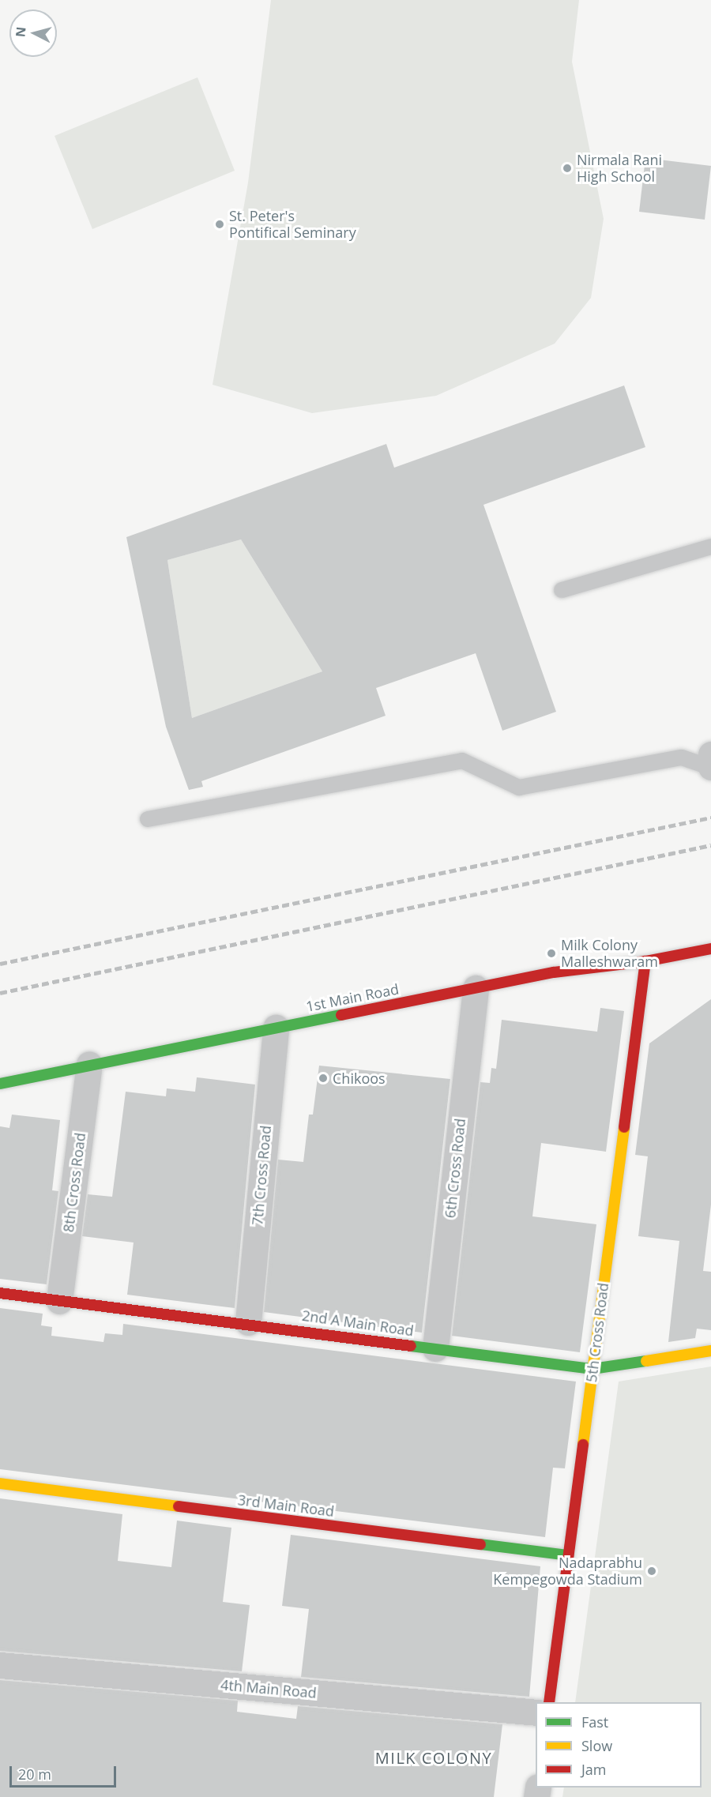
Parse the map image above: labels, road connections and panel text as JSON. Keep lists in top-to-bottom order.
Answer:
{
  "streets": {
    "street": [
      "1st Main Road",
      "6th Cross Road",
      "7th Cross Road",
      "8th Cross Road",
      "2nd A Main Road",
      "5th Cross Road",
      "3rd Main Road",
      "4th Main Road"
    ]
  },
  "crossings": [
    ["1st Main Road", "6th Cross Road"],
    ["1st Main Road", "7th Cross Road"],
    ["1st Main Road", "8th Cross Road"],
    ["1st Main Road", "5th Cross Road"],
    ["6th Cross Road", "2nd A Main Road"],
    ["7th Cross Road", "2nd A Main Road"],
    ["8th Cross Road", "2nd A Main Road"],
    ["2nd A Main Road", "5th Cross Road"],
    ["5th Cross Road", "3rd Main Road"]
  ],
  "districts": ["MILK COLONY"],
  "places": [
    "Nirmala Rani High School",
    "St. Peter's Pontifical Seminary",
    "Milk Colony Malleshwaram",
    "Chikoos",
    "Nadaprabhu Kempegowda Stadium"
  ],
  "legend": ["Fast", "Slow", "Jam"],
  "scale_bar": "20 m",
  "north": "left"
}
